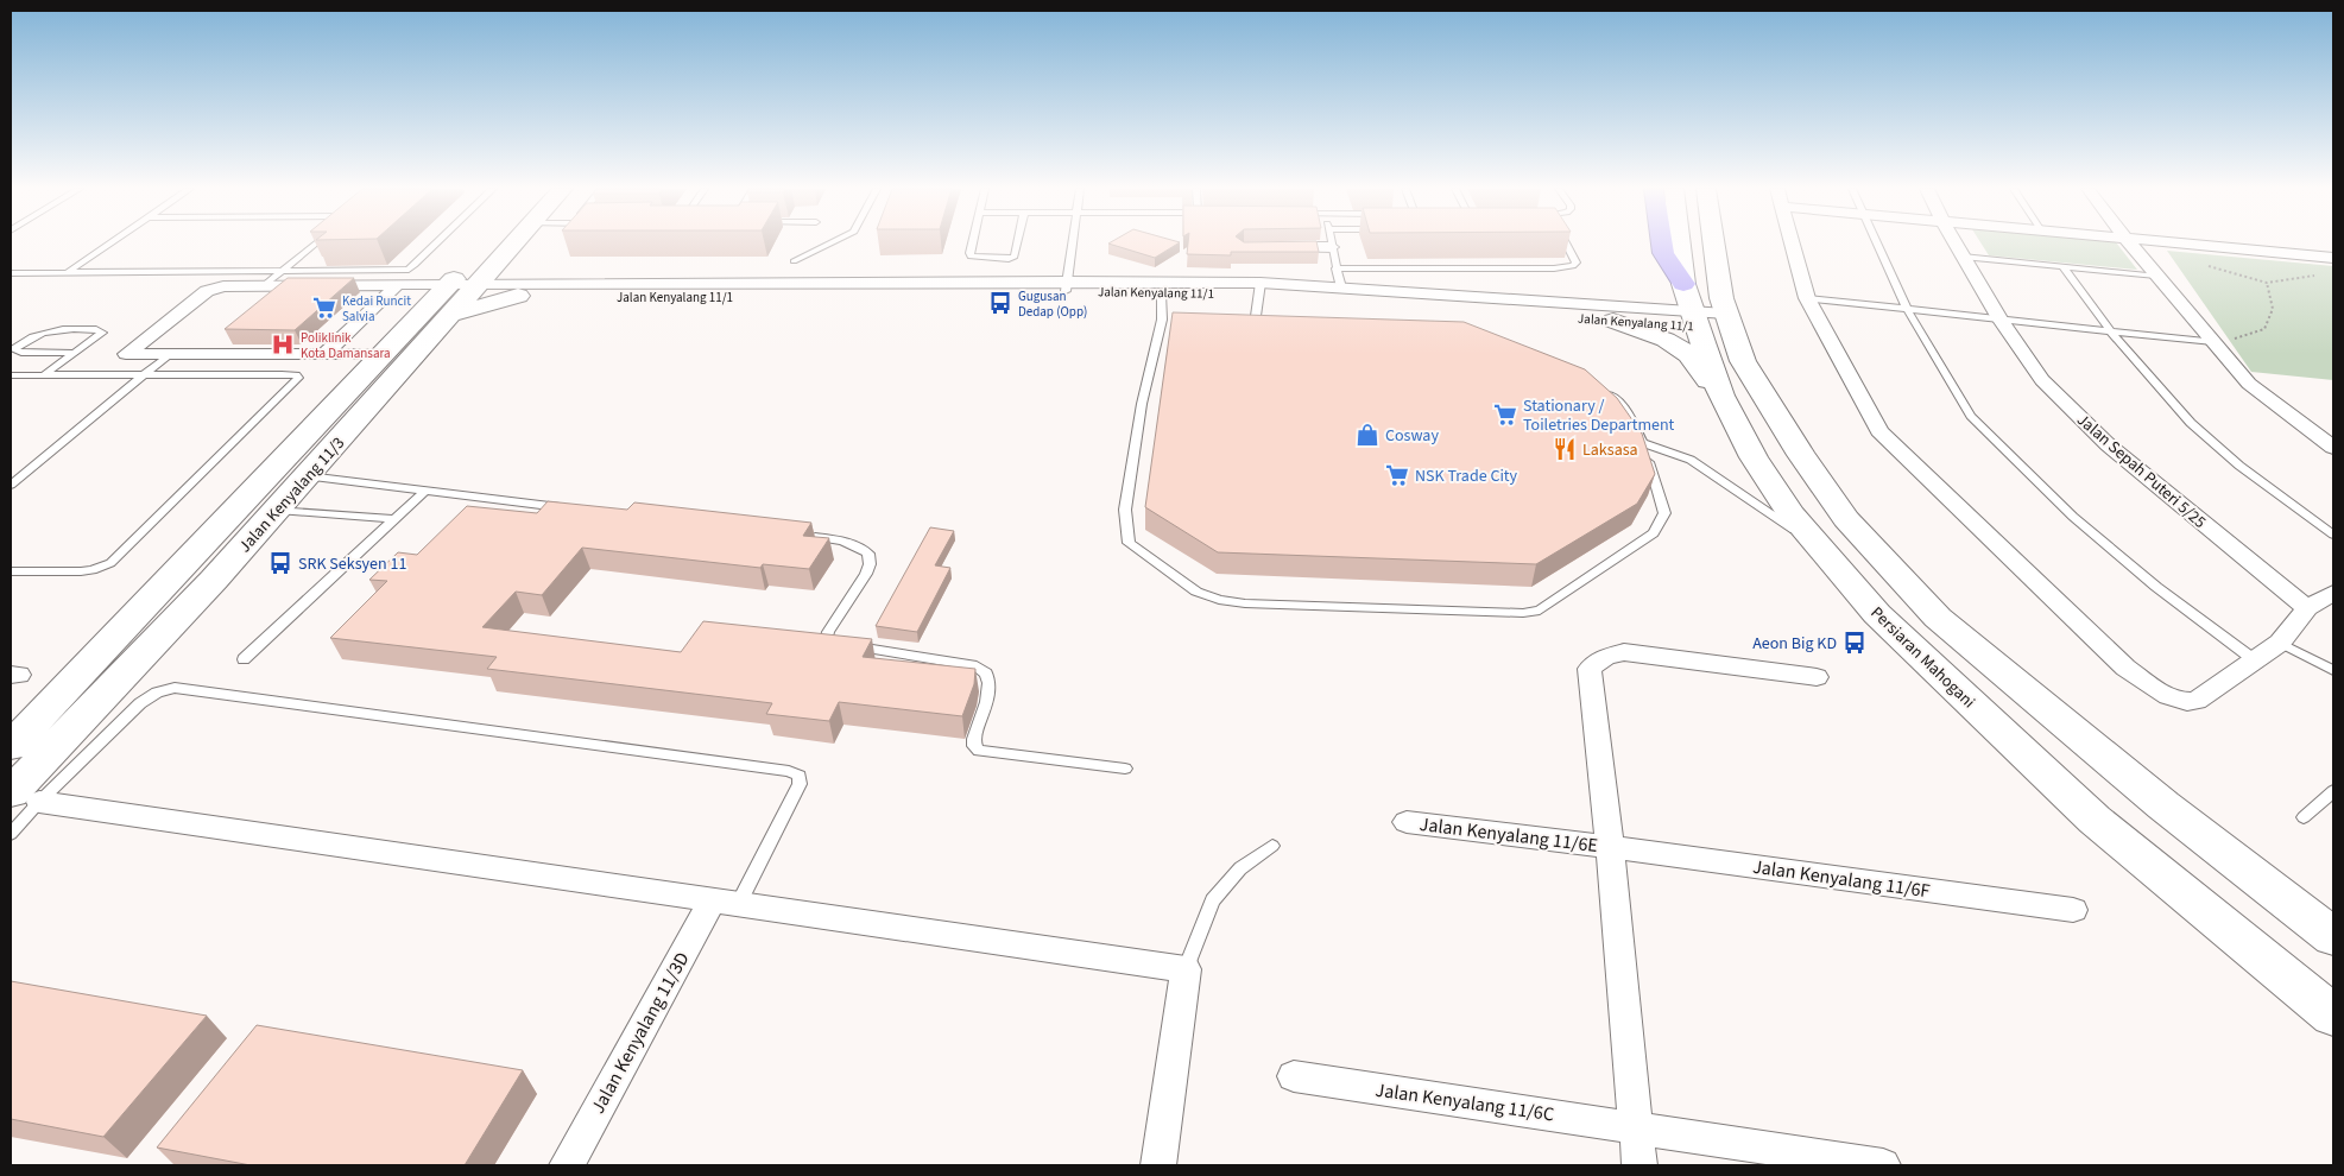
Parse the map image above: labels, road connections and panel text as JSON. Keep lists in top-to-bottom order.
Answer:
{
  "streets": {
    "main road": ["Jalan Kenyalang 11/3", "Persiaran Mahogani"],
    "street": [
      "Jalan Kenyalang 11/1",
      "Jalan Sepah Puteri 5/25",
      "Jalan Kenyalang 11/6E",
      "Jalan Kenyalang 11/6F",
      "Jalan Kenyalang 11/3D",
      "Jalan Kenyalang 11/6C"
    ]
  },
  "crossings": [
    ["Jalan Kenyalang 11/1", "Persiaran Mahogani"],
    ["Jalan Kenyalang 11/6E", "Jalan Kenyalang 11/6F"]
  ],
  "places": {
    "bus stop": ["Gugusan Dedap (Opp)", "SRK Seksyen 11", "Aeon Big KD"],
    "supermarket": ["Kedai Runcit Salvia", "Stationary / Toiletries Department", "NSK Trade City"],
    "hospital": ["Poliklinik Kota Damansara"],
    "shop": ["Cosway"],
    "restaurant": ["Laksasa"]
  }
}
